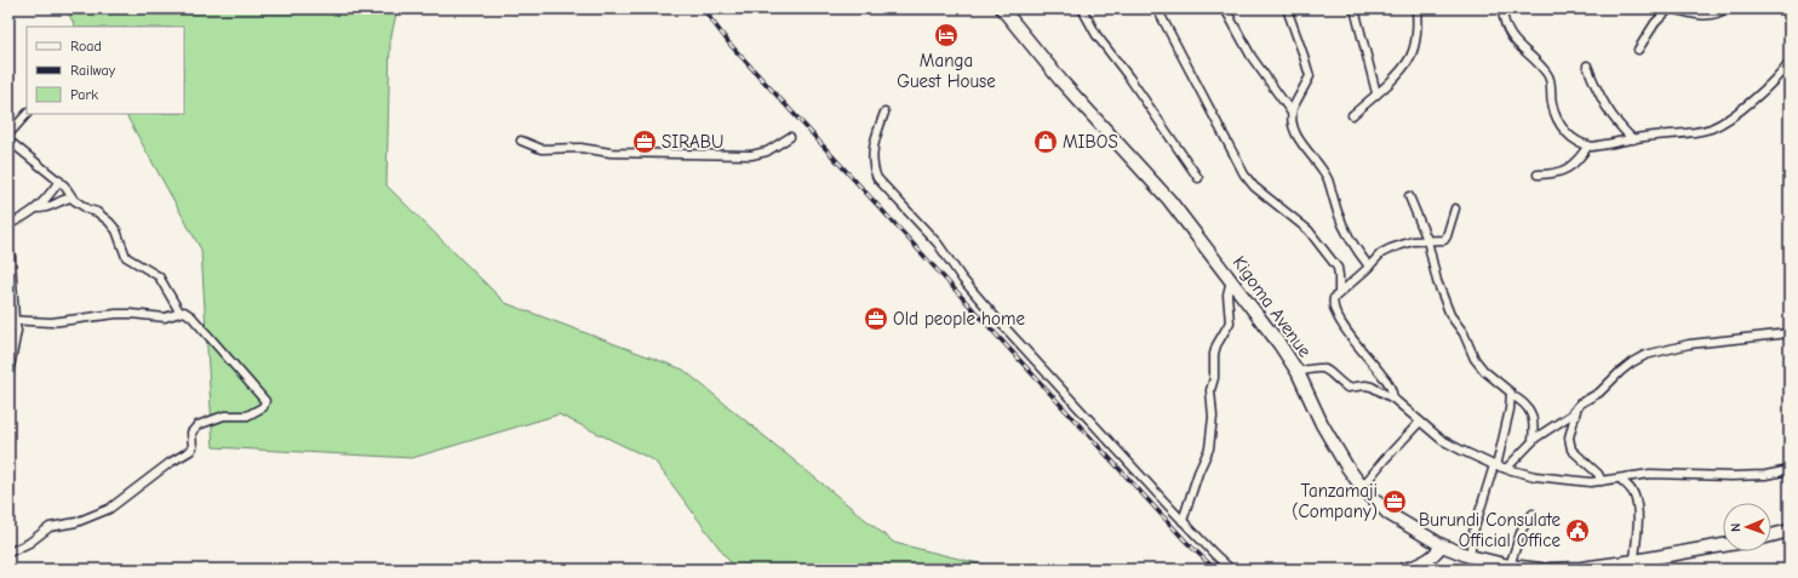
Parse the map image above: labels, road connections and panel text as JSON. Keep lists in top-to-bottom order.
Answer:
{
  "streets": {
    "main road": ["Kigoma Avenue"]
  },
  "places": {
    "hotel": ["Manga Guest House"],
    "office": ["SIRABU", "Old people home", "Tanzamaji (Company)"],
    "shop": ["MIBOS"],
    "public building": ["Burundi Consulate Official Office"]
  },
  "legend": ["Road", "Railway", "Park"],
  "north": "left"
}
